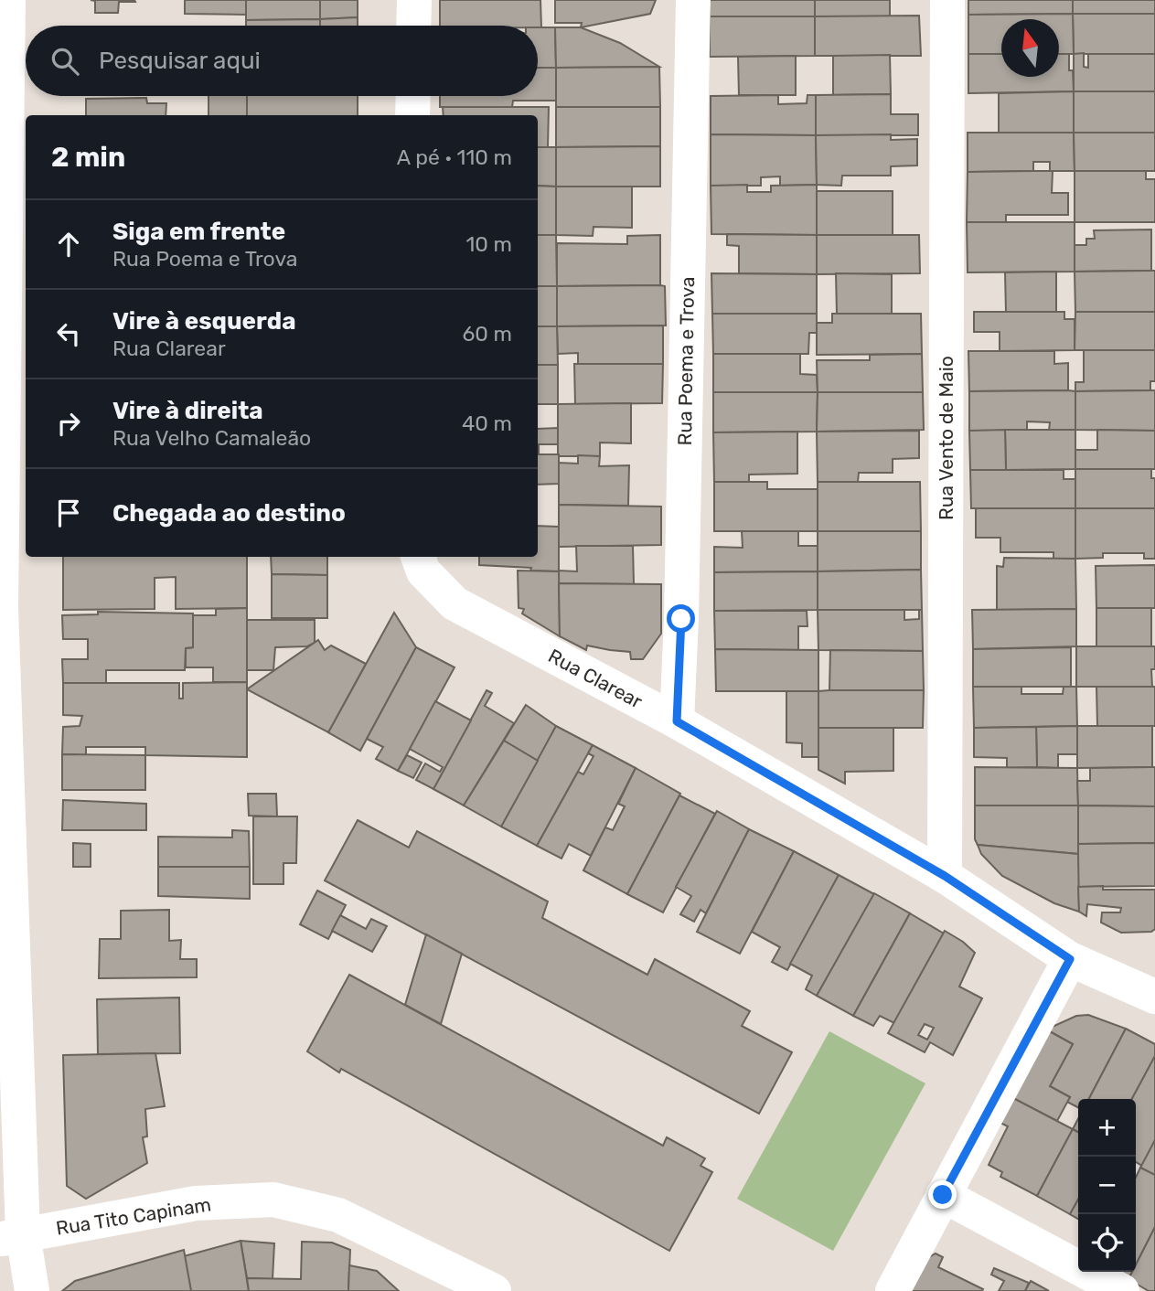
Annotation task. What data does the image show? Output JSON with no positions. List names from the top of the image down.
{
  "streets": {
    "street": [
      "Rua Poema e Trova",
      "Rua Vento de Maio",
      "Rua Clarear",
      "Rua Tito Capinam"
    ]
  },
  "crossings": [
    ["Rua Poema e Trova", "Rua Clarear"],
    ["Rua Vento de Maio", "Rua Clarear"]
  ],
  "north": "top",
  "page": {
    "search": "Pesquisar aqui",
    "heading": ["2 min", "A pé · 110 m"],
    "list": [
      ["Siga em frente", "Rua Poema e Trova", "10 m"],
      ["Vire à esquerda", "Rua Clarear", "60 m"],
      ["Vire à direita", "Rua Velho Camaleão", "40 m"],
      "Chegada ao destino"
    ],
    "map_buttons": ["+", "−"]
  }
}
